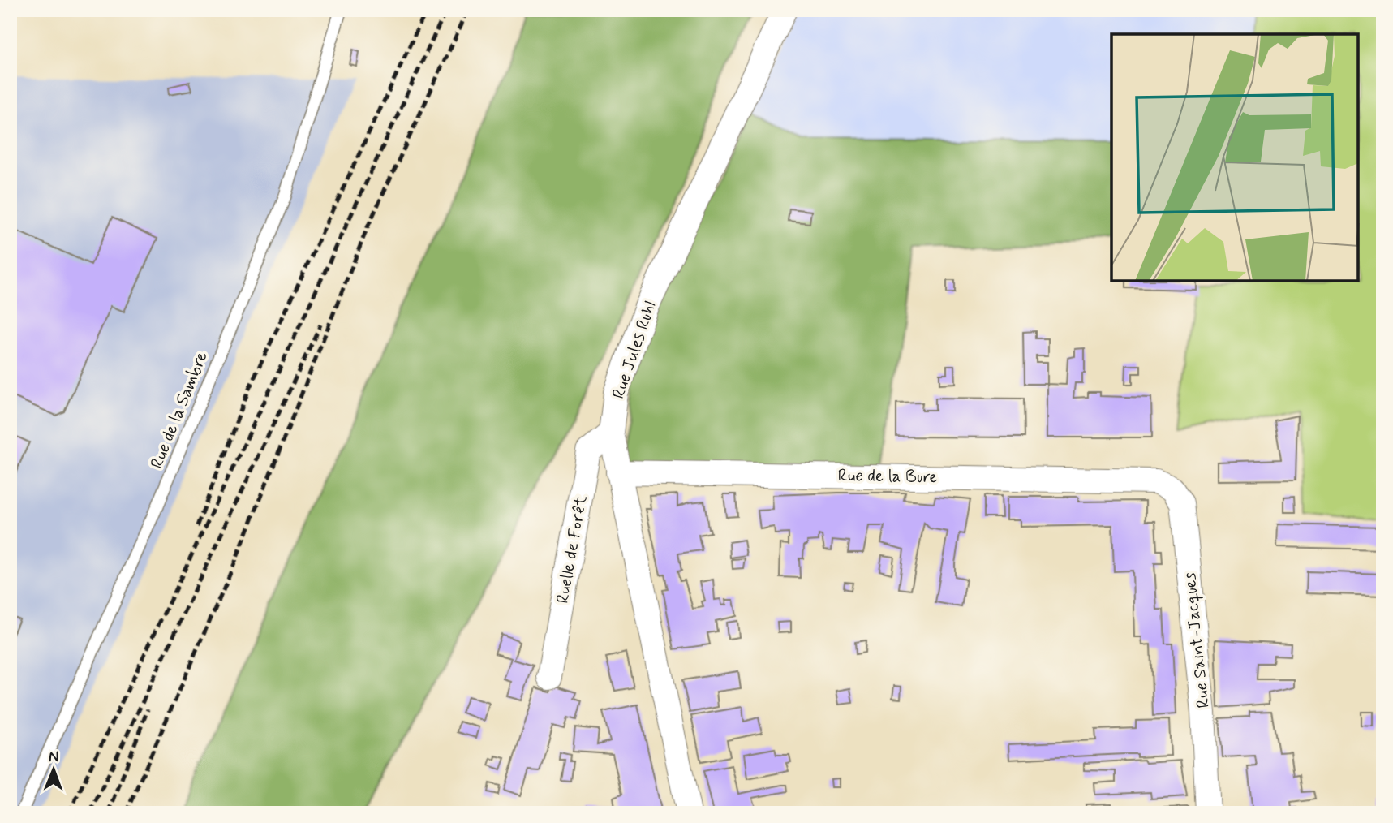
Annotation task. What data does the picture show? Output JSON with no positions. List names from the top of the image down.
{
  "streets": {
    "street": [
      "Rue Jules Ruhl",
      "Rue de la Bure",
      "Ruelle de Forêt",
      "Rue Saint-Jacques"
    ],
    "lane": ["Rue de la Sambre"]
  },
  "crossings": [
    ["Rue Jules Ruhl", "Rue de la Bure"],
    ["Rue Jules Ruhl", "Ruelle de Forêt"],
    ["Rue de la Bure", "Rue Saint-Jacques"]
  ],
  "north": "top"
}
